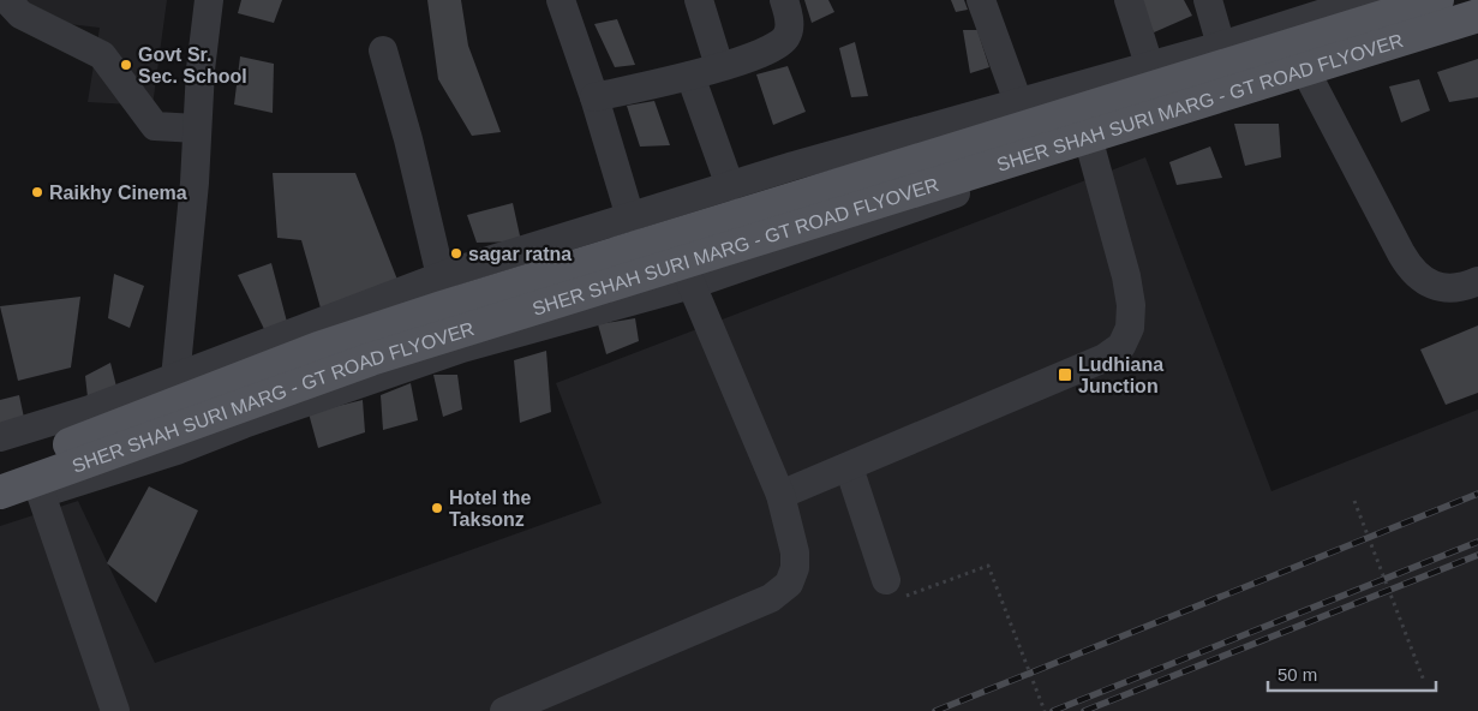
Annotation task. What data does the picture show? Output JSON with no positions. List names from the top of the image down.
{
  "streets": {
    "main road": ["SHER SHAH SURI MARG - GT ROAD FLYOVER"]
  },
  "places": {
    "other": [
      "Govt Sr. Sec. School",
      "Raikhy Cinema",
      "sagar ratna",
      "Hotel the Taksonz"
    ],
    "transit": ["Ludhiana Junction"]
  },
  "scale_bar": "50 m"
}
